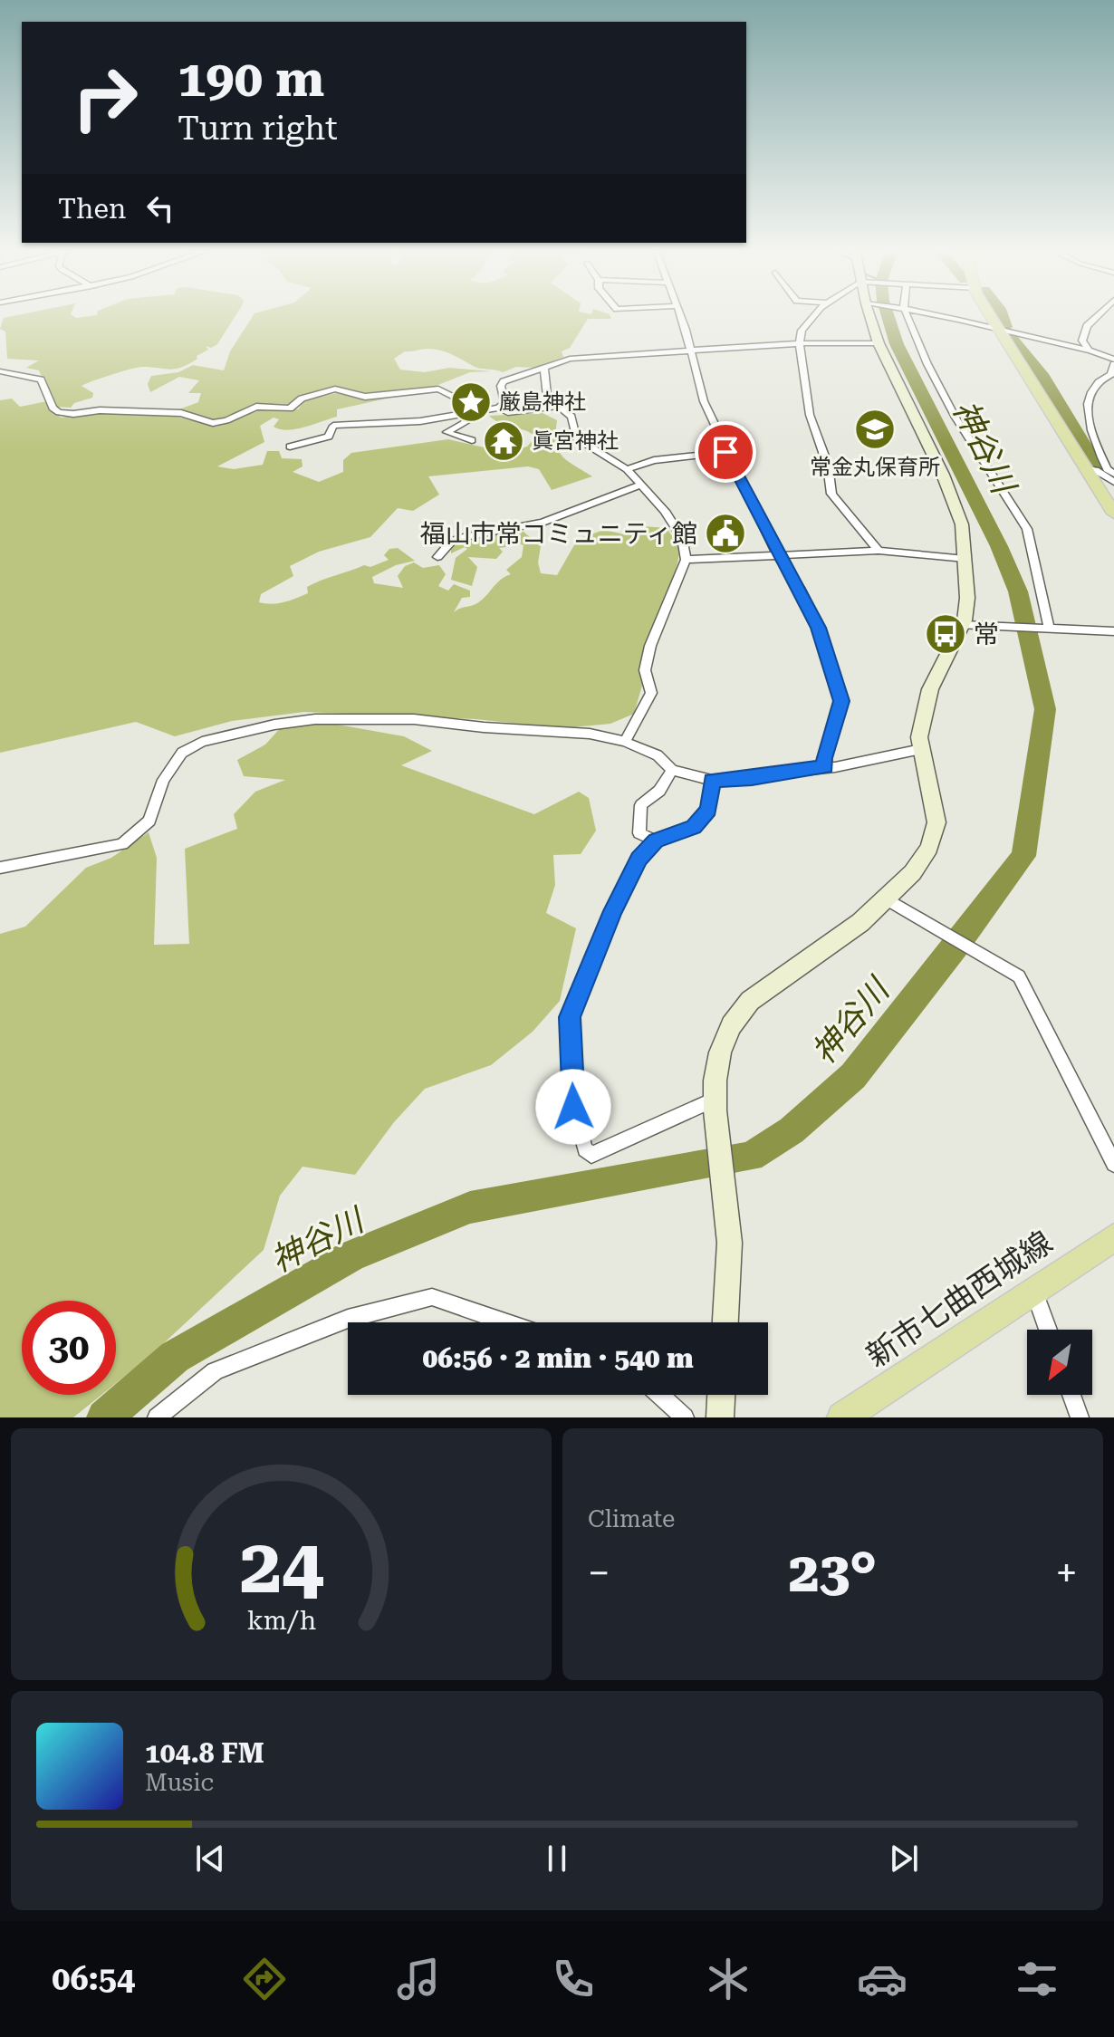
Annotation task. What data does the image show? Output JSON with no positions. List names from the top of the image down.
{
  "streets": {
    "main road": ["新市七曲西城線"]
  },
  "water": ["神谷川"],
  "places": {
    "place": ["厳島神社"],
    "school or university": ["常金丸保育所"],
    "temple": ["眞宮神社"],
    "public building": ["福山市常コミュニティ館"],
    "bus stop": ["常"]
  },
  "north": "bottom left",
  "page": {
    "turn": ["190 m", "Turn right"],
    "then": "Then",
    "limit": "30",
    "trip": "06:56 · 2 min · 540 m",
    "tile": "Climate",
    "heat": ["−", "23°", "+"],
    "song": ["104.8 FM", "Music"],
    "tabs": "06:54",
    "gauge": ["24", "km/h"]
  }
}
